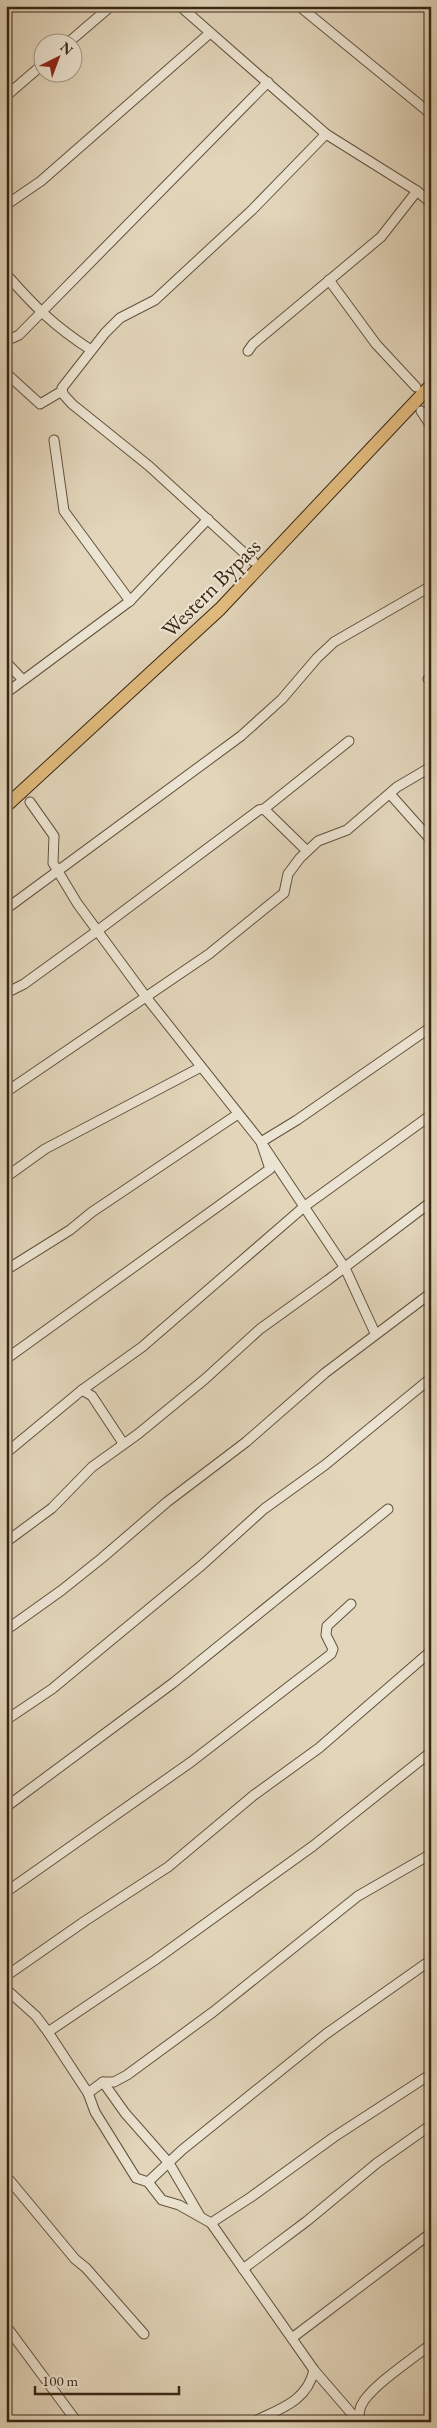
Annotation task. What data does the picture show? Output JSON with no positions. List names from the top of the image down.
{
  "streets": {
    "main road": ["Western Bypass"]
  },
  "scale_bar": "100 m",
  "north": "top right"
}
